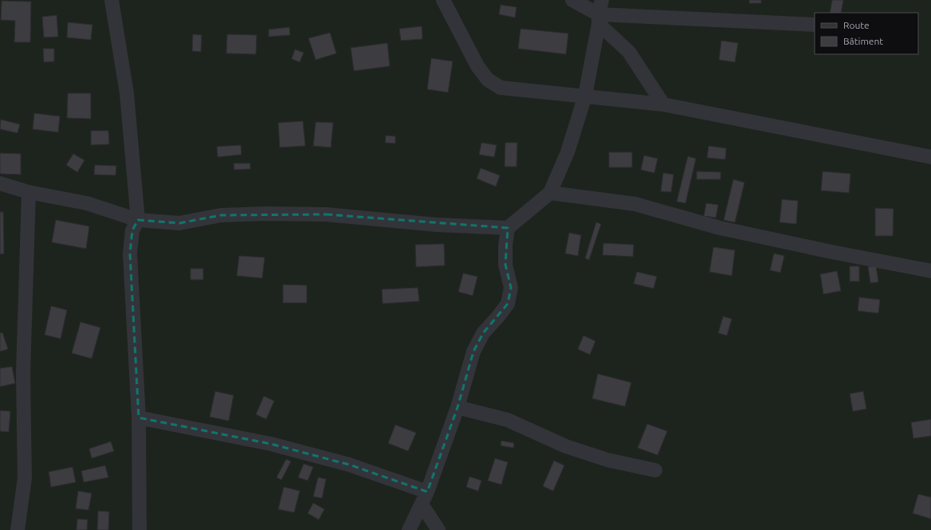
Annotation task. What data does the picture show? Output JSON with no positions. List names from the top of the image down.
{
  "legend": ["Route", "Bâtiment"]
}
